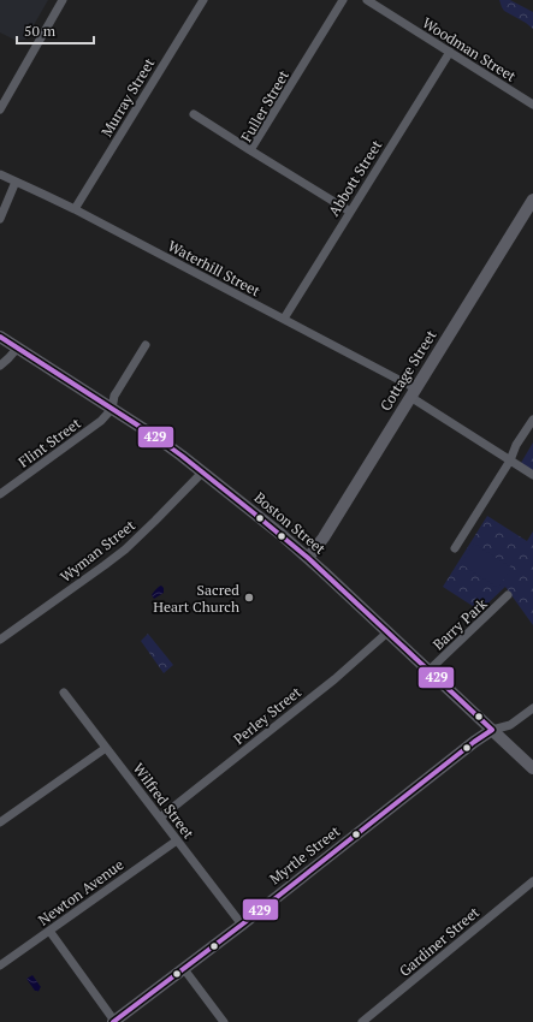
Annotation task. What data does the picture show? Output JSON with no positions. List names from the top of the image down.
{
  "streets": {
    "main road": ["Cottage Street", "Boston Street", "Myrtle Street"],
    "street": [
      "Woodman Street",
      "Murray Street",
      "Fuller Street",
      "Abbott Street",
      "Waterhill Street",
      "Flint Street",
      "Wyman Street",
      "Barry Park",
      "Perley Street",
      "Wilfred Street",
      "Newton Avenue",
      "Gardiner Street"
    ]
  },
  "crossings": [
    ["Woodman Street", "Abbott Street"],
    ["Murray Street", "Waterhill Street"],
    ["Fuller Street", "Abbott Street"],
    ["Abbott Street", "Waterhill Street"],
    ["Waterhill Street", "Cottage Street"],
    ["Cottage Street", "Boston Street"],
    ["Flint Street", "Boston Street"],
    ["Boston Street", "Wyman Street"],
    ["Boston Street", "Barry Park"],
    ["Boston Street", "Perley Street"],
    ["Boston Street", "Myrtle Street"],
    ["Perley Street", "Wilfred Street"],
    ["Wilfred Street", "Myrtle Street"],
    ["Wilfred Street", "Newton Avenue"]
  ],
  "places": ["Sacred Heart Church"],
  "lines": ["transit line 429"],
  "scale_bar": "50 m"
}
